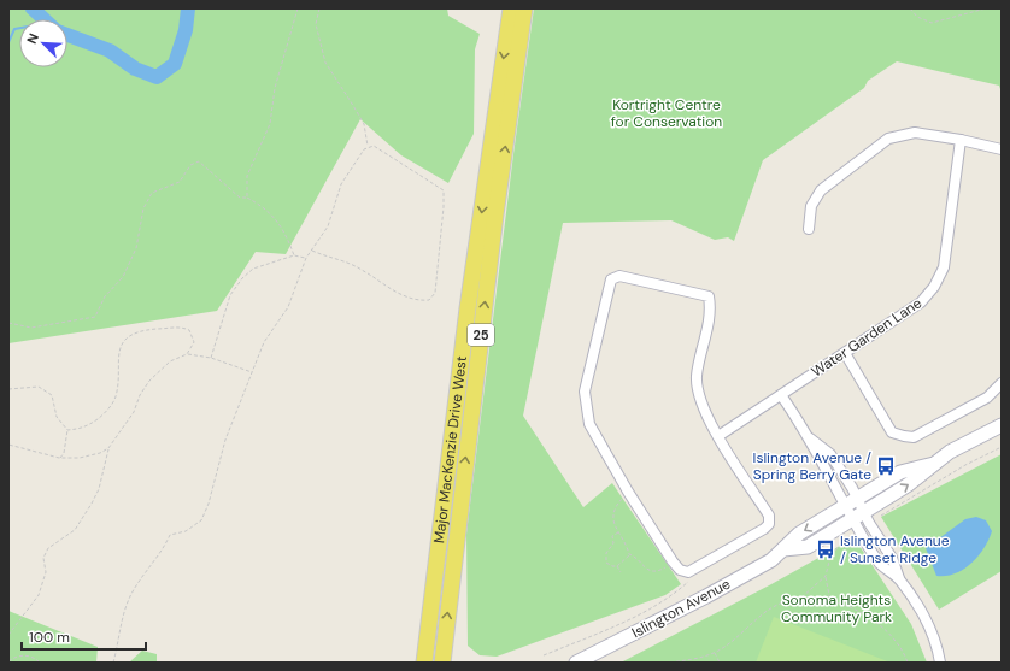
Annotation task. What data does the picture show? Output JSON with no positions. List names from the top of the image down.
{
  "streets": {
    "main road": ["25", "Major MacKenzie Drive West", "Islington Avenue"],
    "street": ["Water Garden Lane"]
  },
  "parks": ["Kortright Centre for Conservation", "Sonoma Heights Community Park"],
  "places": {
    "bus stop": ["Islington Avenue / Spring Berry Gate", "Islington Avenue / Sunset Ridge"]
  },
  "scale_bar": "100 m",
  "north": "top left"
}
